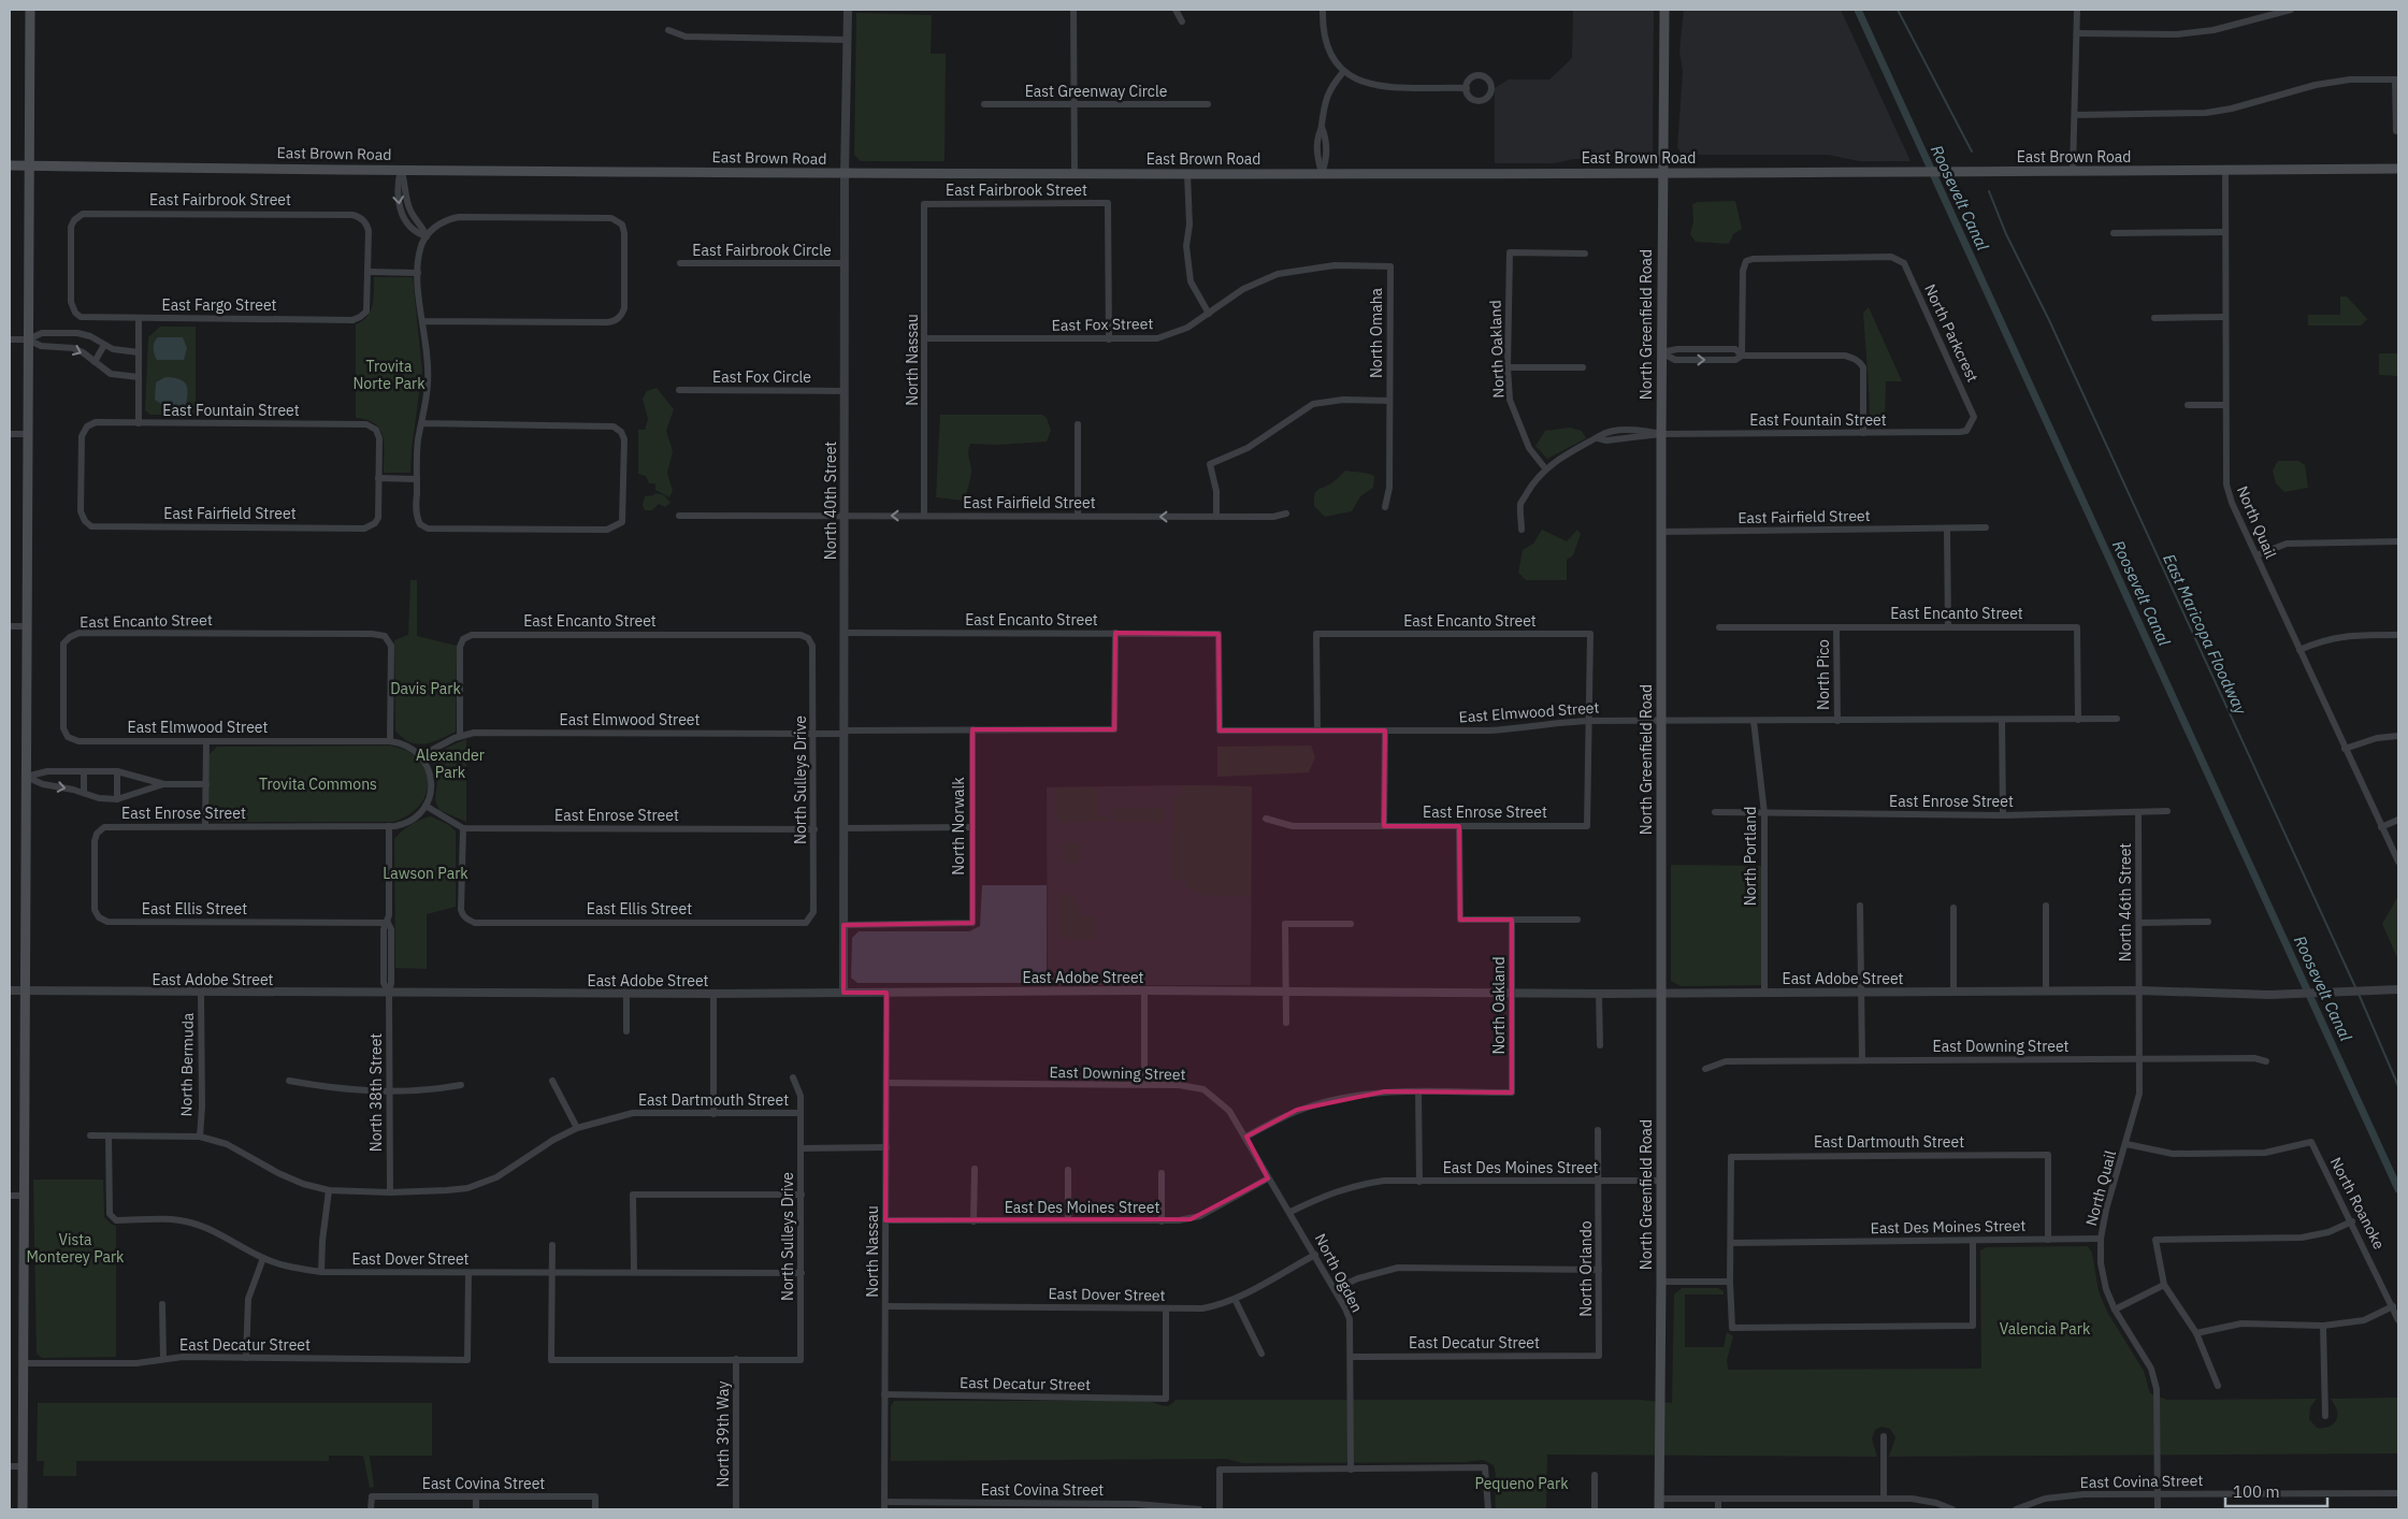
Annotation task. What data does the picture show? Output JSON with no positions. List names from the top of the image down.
{
  "streets": {
    "main road": ["East Brown Road", "North Greenfield Road"],
    "street": [
      "East Greenway Circle",
      "East Fairbrook Street",
      "East Fairbrook Circle",
      "East Fargo Street",
      "East Fox Street",
      "North Omaha",
      "North Parkcrest",
      "North Oakland",
      "North Nassau",
      "East Fox Circle",
      "East Fountain Street",
      "North 40th Street",
      "East Fairfield Street",
      "North Quail",
      "East Encanto Street",
      "North Pico",
      "East Elmwood Street",
      "North Sulleys Drive",
      "East Enrose Street",
      "North Norwalk",
      "North Portland",
      "North 46th Street",
      "East Ellis Street",
      "East Adobe Street",
      "East Downing Street",
      "North Bermuda",
      "North 38th Street",
      "East Dartmouth Street",
      "East Des Moines Street",
      "North Roanoke",
      "East Dover Street",
      "North Orlando",
      "North Ogden",
      "East Decatur Street",
      "North 39th Way",
      "East Covina Street"
    ]
  },
  "crossings": [
    ["East Brown Road", "North Greenfield Road"],
    ["East Brown Road", "North 40th Street"],
    ["East Brown Road", "North Quail"],
    ["East Fairbrook Street", "East Fargo Street"],
    ["East Fairbrook Street", "East Fox Street"],
    ["East Fairbrook Street", "North Nassau"],
    ["East Fairbrook Circle", "North 40th Street"],
    ["East Fox Street", "North Omaha"],
    ["East Fox Street", "North Nassau"],
    ["North Greenfield Road", "East Fountain Street"],
    ["North Greenfield Road", "East Fairfield Street"],
    ["North Greenfield Road", "East Elmwood Street"],
    ["North Greenfield Road", "East Adobe Street"],
    ["North Greenfield Road", "East Des Moines Street"],
    ["North Parkcrest", "East Fountain Street"],
    ["North Oakland", "East Fountain Street"],
    ["North Oakland", "East Adobe Street"],
    ["North Nassau", "East Fairfield Street"],
    ["North Nassau", "East Adobe Street"],
    ["North Nassau", "East Downing Street"],
    ["North Nassau", "East Des Moines Street"],
    ["North Nassau", "East Dover Street"],
    ["North Nassau", "East Decatur Street"],
    ["North Nassau", "East Covina Street"],
    ["East Fox Circle", "North 40th Street"],
    ["East Fountain Street", "East Fairfield Street"],
    ["North 40th Street", "East Fairfield Street"],
    ["North 40th Street", "East Encanto Street"],
    ["North 40th Street", "East Elmwood Street"],
    ["North 40th Street", "North Norwalk"],
    ["North 40th Street", "East Adobe Street"],
    ["North Quail", "North 46th Street"],
    ["North Quail", "East Adobe Street"],
    ["North Quail", "East Downing Street"],
    ["North Quail", "East Des Moines Street"],
    ["North Quail", "North Roanoke"],
    ["North Quail", "East Covina Street"],
    ["East Encanto Street", "North Pico"],
    ["East Encanto Street", "East Elmwood Street"],
    ["East Encanto Street", "North Sulleys Drive"],
    ["East Encanto Street", "East Enrose Street"],
    ["North Pico", "East Elmwood Street"],
    ["East Elmwood Street", "North Sulleys Drive"],
    ["East Elmwood Street", "East Enrose Street"],
    ["East Elmwood Street", "North Norwalk"],
    ["East Elmwood Street", "North Portland"],
    ["North Sulleys Drive", "East Enrose Street"],
    ["North Sulleys Drive", "East Ellis Street"],
    ["North Sulleys Drive", "East Dartmouth Street"],
    ["North Sulleys Drive", "East Dover Street"],
    ["North Sulleys Drive", "North 39th Way"],
    ["East Enrose Street", "North Portland"],
    ["East Enrose Street", "North 46th Street"],
    ["East Enrose Street", "East Ellis Street"],
    ["East Enrose Street", "North 38th Street"],
    ["North Portland", "East Adobe Street"],
    ["North 46th Street", "East Adobe Street"],
    ["East Ellis Street", "North 38th Street"],
    ["East Adobe Street", "North Bermuda"],
    ["East Adobe Street", "North 38th Street"],
    ["East Downing Street", "North Ogden"],
    ["North Bermuda", "East Dartmouth Street"],
    ["North 38th Street", "East Dartmouth Street"],
    ["East Dartmouth Street", "East Des Moines Street"],
    ["East Dartmouth Street", "East Dover Street"],
    ["East Des Moines Street", "North Orlando"],
    ["East Des Moines Street", "North Ogden"],
    ["East Dover Street", "North Ogden"],
    ["East Dover Street", "East Decatur Street"],
    ["North Orlando", "East Decatur Street"],
    ["North Ogden", "East Decatur Street"]
  ],
  "water": ["Roosevelt Canal", "East Maricopa Floodway"],
  "parks": [
    "Trovita Norte Park",
    "Davis Park",
    "Alexander Park",
    "Trovita Commons",
    "Lawson Park",
    "Vista Monterey Park",
    "Valencia Park",
    "Pequeno Park"
  ],
  "scale_bar": "100 m"
}
